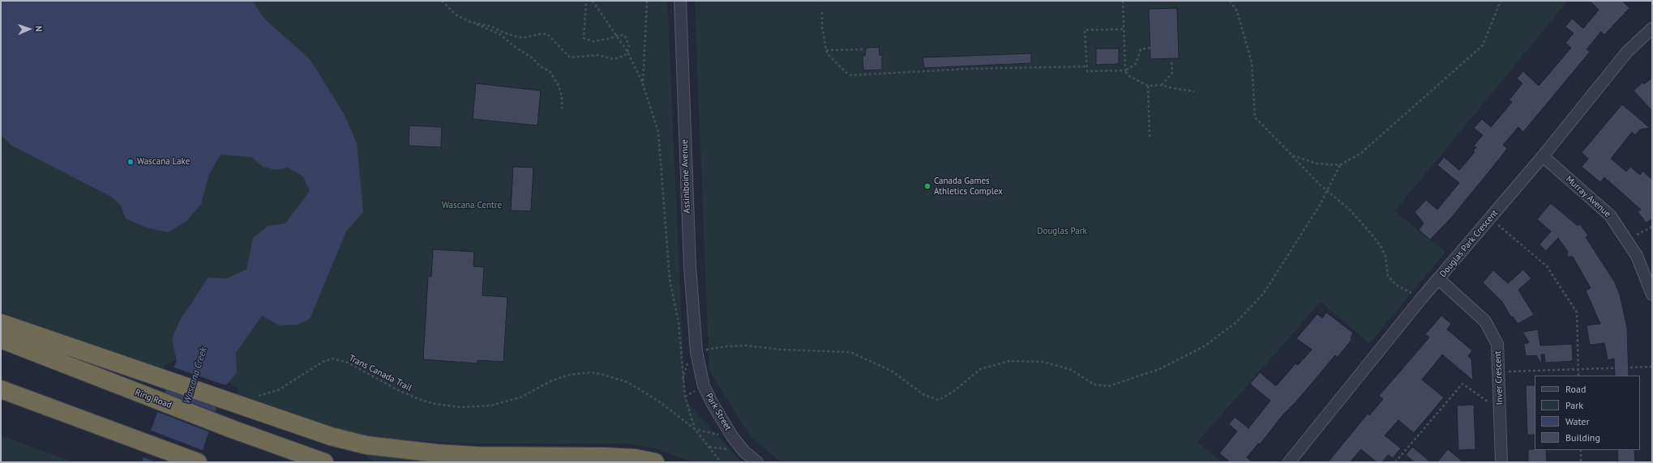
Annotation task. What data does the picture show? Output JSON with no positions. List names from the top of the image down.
{
  "streets": {
    "highway": ["Ring Road"],
    "street": [
      "Assiniboine Avenue",
      "Murray Avenue",
      "Douglas Park Crescent",
      "Inver Crescent",
      "Park Street"
    ],
    "path": ["Trans Canada Trail"]
  },
  "crossings": [
    ["Assiniboine Avenue", "Park Street"],
    ["Murray Avenue", "Douglas Park Crescent"],
    ["Douglas Park Crescent", "Inver Crescent"]
  ],
  "water": ["Wascana Creek"],
  "parks": ["Wascana Centre", "Douglas Park"],
  "places": ["Wascana Lake", "Canada Games Athletics Complex"],
  "legend": [
    "Road",
    "Park",
    "Water",
    "Building"
  ],
  "north": "right"
}
